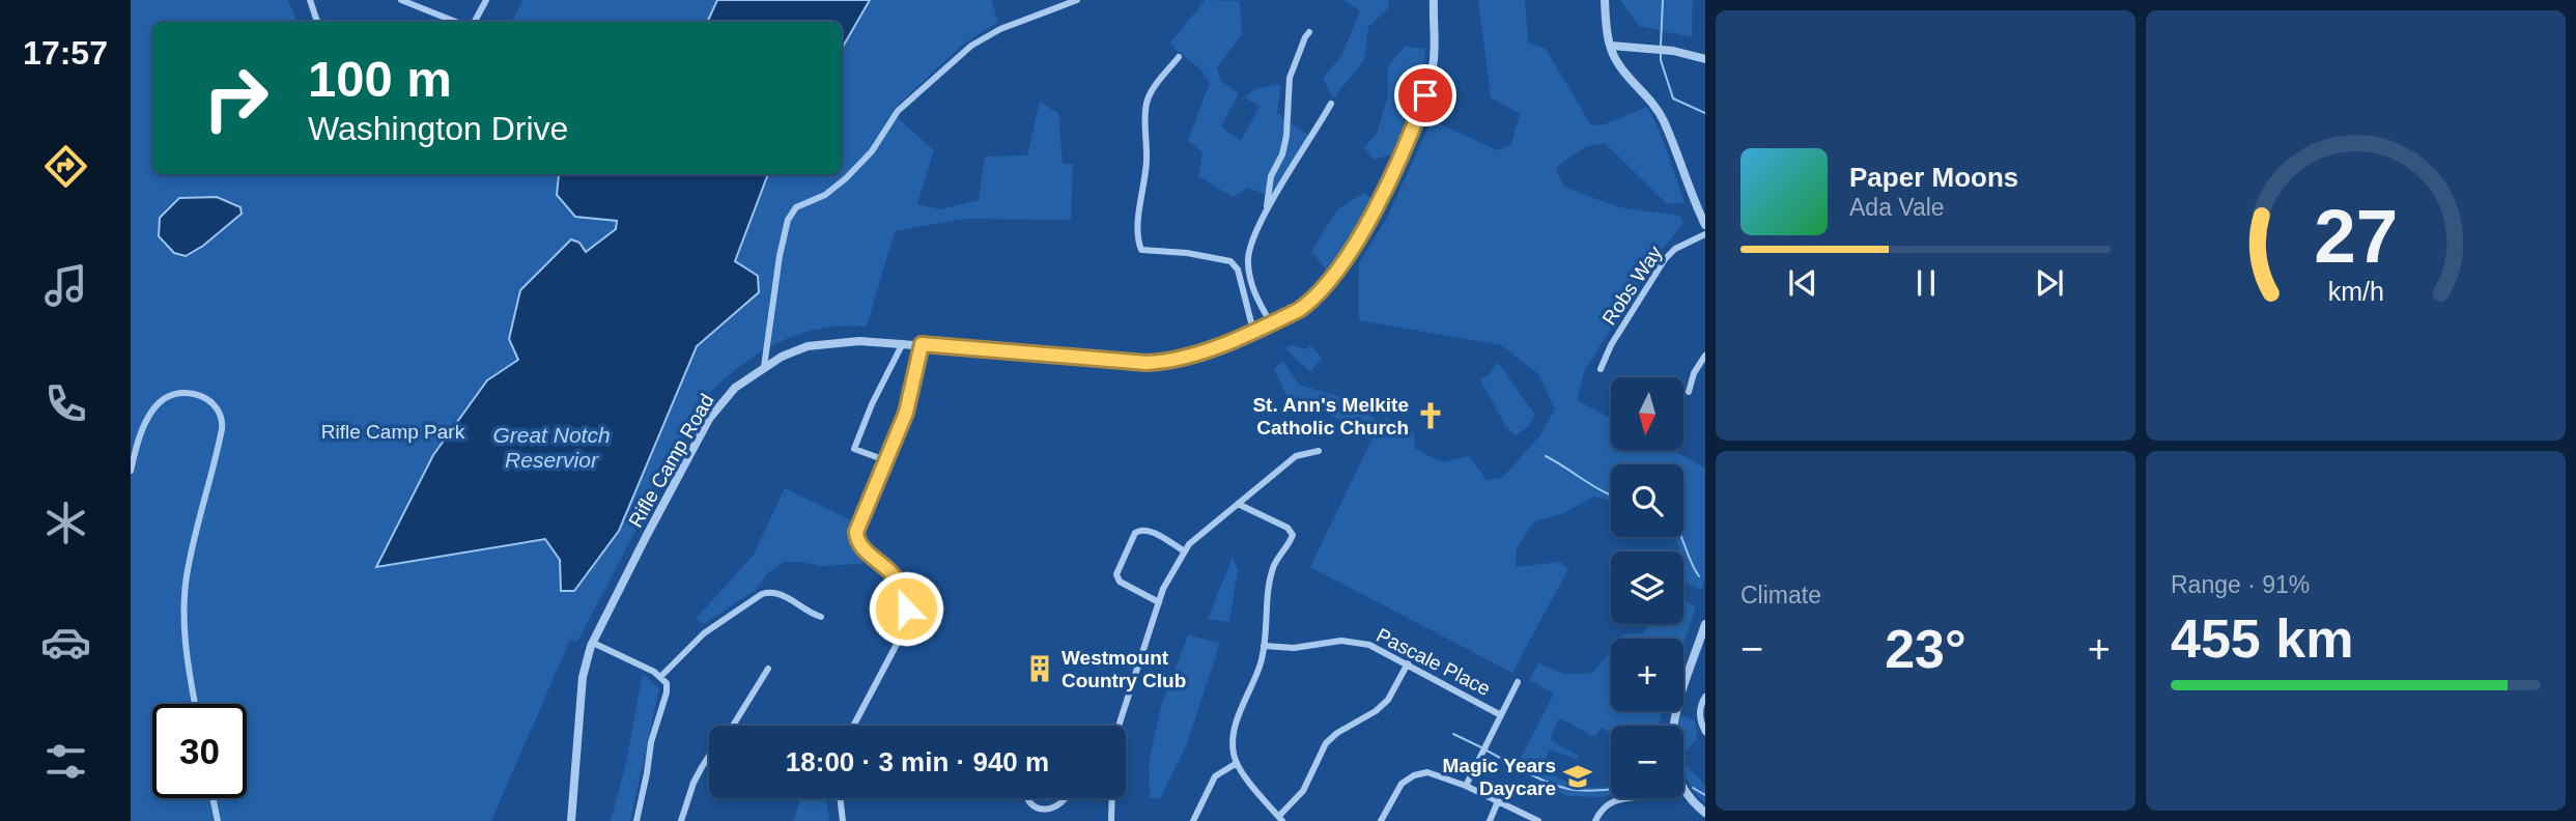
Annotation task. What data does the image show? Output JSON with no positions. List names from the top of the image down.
{
  "streets": {
    "street": ["Robs Way", "Rifle Camp Road", "Pascale Place"]
  },
  "water": ["Great Notch Reservior"],
  "parks": ["Rifle Camp Park"],
  "places": {
    "church": ["St. Ann's Melkite Catholic Church"],
    "building": ["Westmount Country Club"],
    "school or university": ["Magic Years Daycare"]
  },
  "north": "bottom",
  "page": {
    "tabs": "17:57",
    "turn": ["100 m", "Washington Drive"],
    "song": ["Paper Moons", "Ada Vale"],
    "map_buttons": ["+", "−"],
    "tile": [
      "Climate",
      ["Range · 91%", "455 km"]
    ],
    "heat": ["−", "23°", "+"],
    "limit": "30",
    "trip": "18:00 · 3 min · 940 m",
    "gauge": ["27", "km/h"]
  }
}
